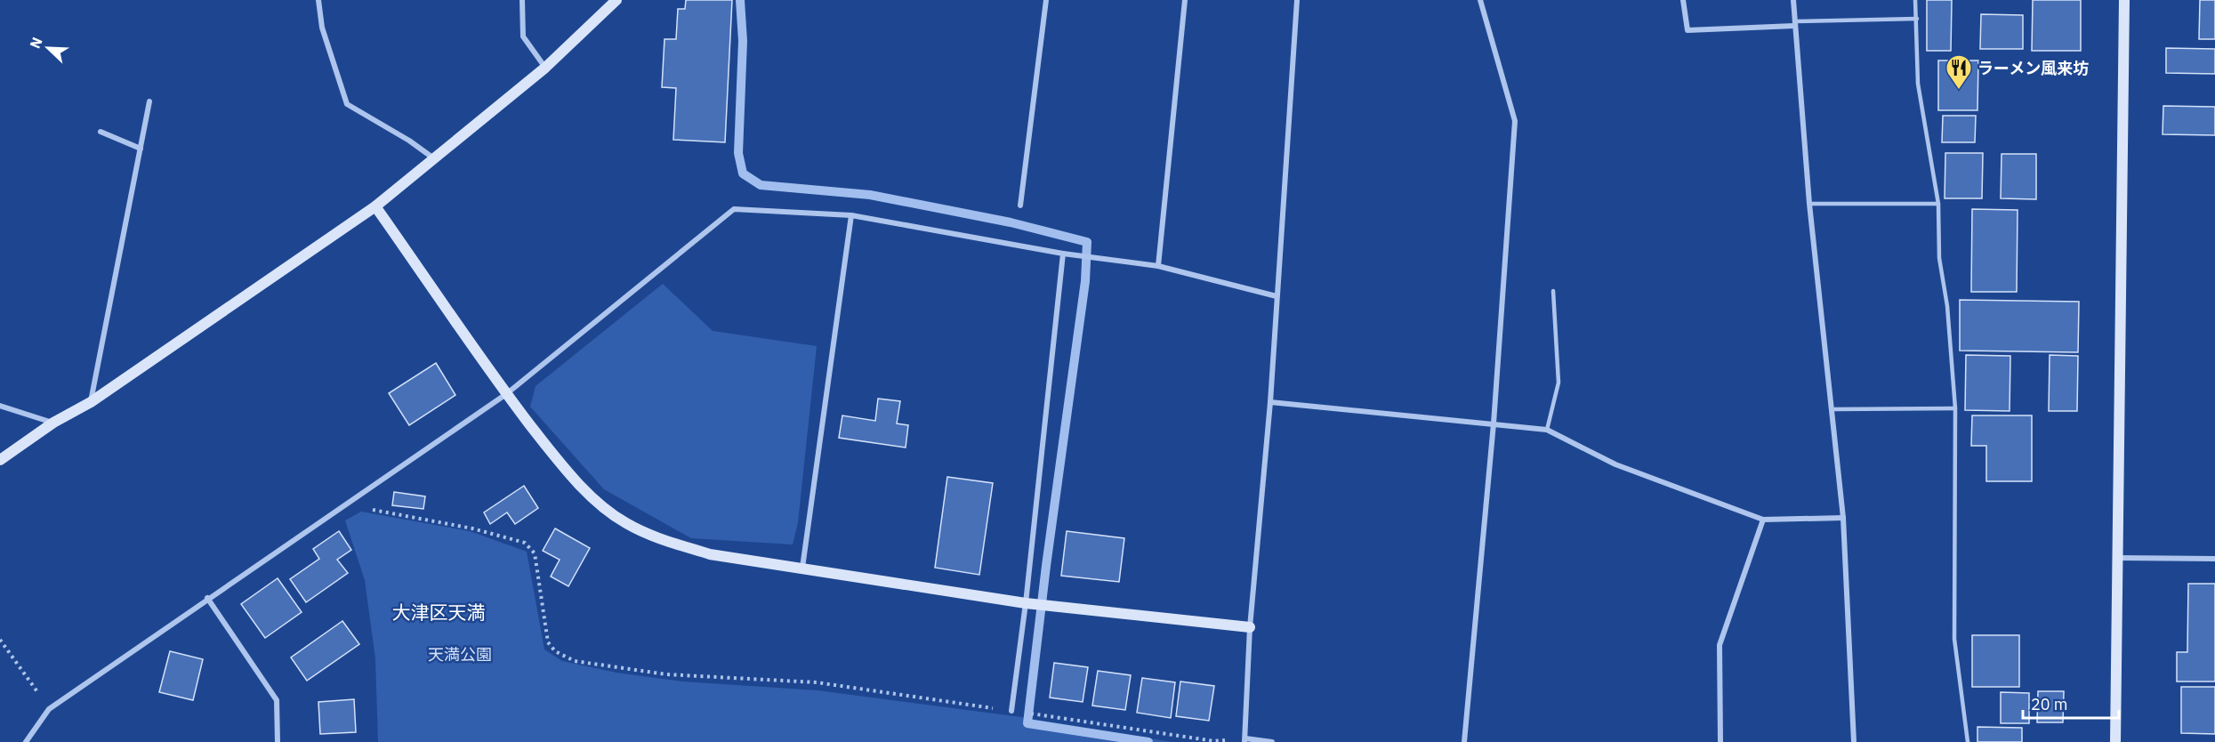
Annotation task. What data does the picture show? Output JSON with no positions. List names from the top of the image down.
{
  "districts": ["大津区天満"],
  "parks": ["天満公園"],
  "places": {
    "restaurant": ["ラーメン風来坊"]
  },
  "scale_bar": "20 m",
  "north": "top left"
}
